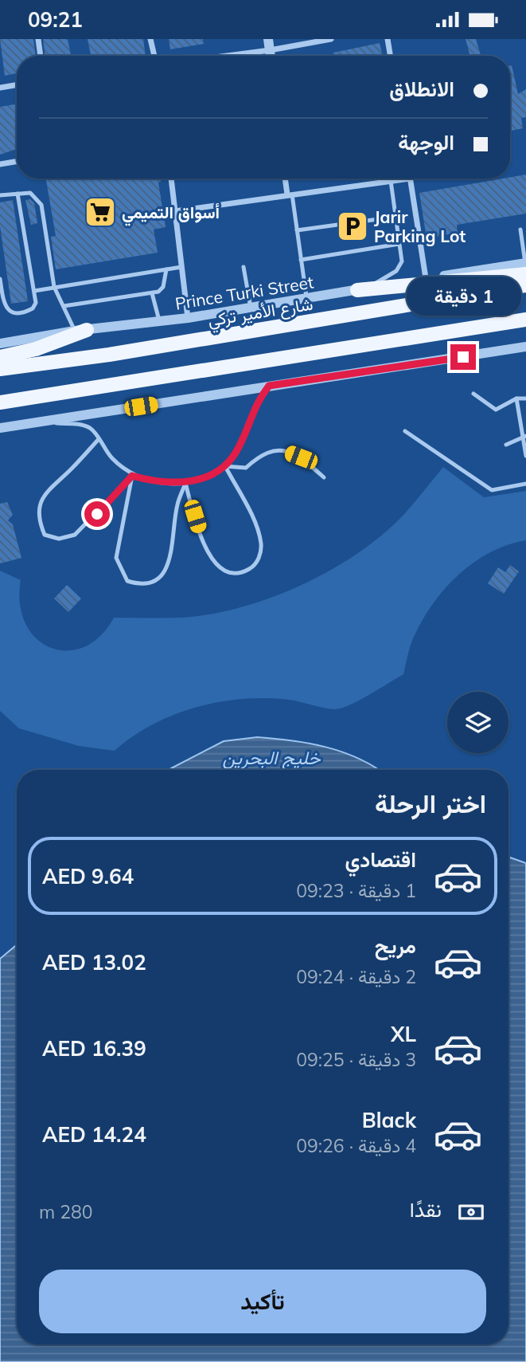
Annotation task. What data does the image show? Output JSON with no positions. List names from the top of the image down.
{
  "streets": {
    "main road": ["شارع الأمير تركي"],
    "street": ["Prince Turki Street"]
  },
  "water": ["خليج البحرين"],
  "places": {
    "supermarket": ["أسواق التميمي"],
    "parking": ["Jarir Parking Lot"]
  },
  "page": {
    "status": "09:21",
    "banner": ["الانطلاق", "الوجهة"],
    "bubble": "1 دقيقة",
    "heading": "اختر الرحلة",
    "list": [
      {
        "name": "اقتصادي",
        "note": "1 دقيقة · 09:23",
        "value": "AED 9.64"
      },
      {
        "name": "مريح",
        "note": "2 دقيقة · 09:24",
        "value": "AED 13.02"
      },
      {
        "name": "XL",
        "note": "3 دقيقة · 09:25",
        "value": "AED 16.39"
      },
      {
        "name": "Black",
        "note": "4 دقيقة · 09:26",
        "value": "AED 14.24"
      }
    ],
    "pay": ["نقدًا", "280 m"],
    "buttons": "تأكيد"
  }
}
